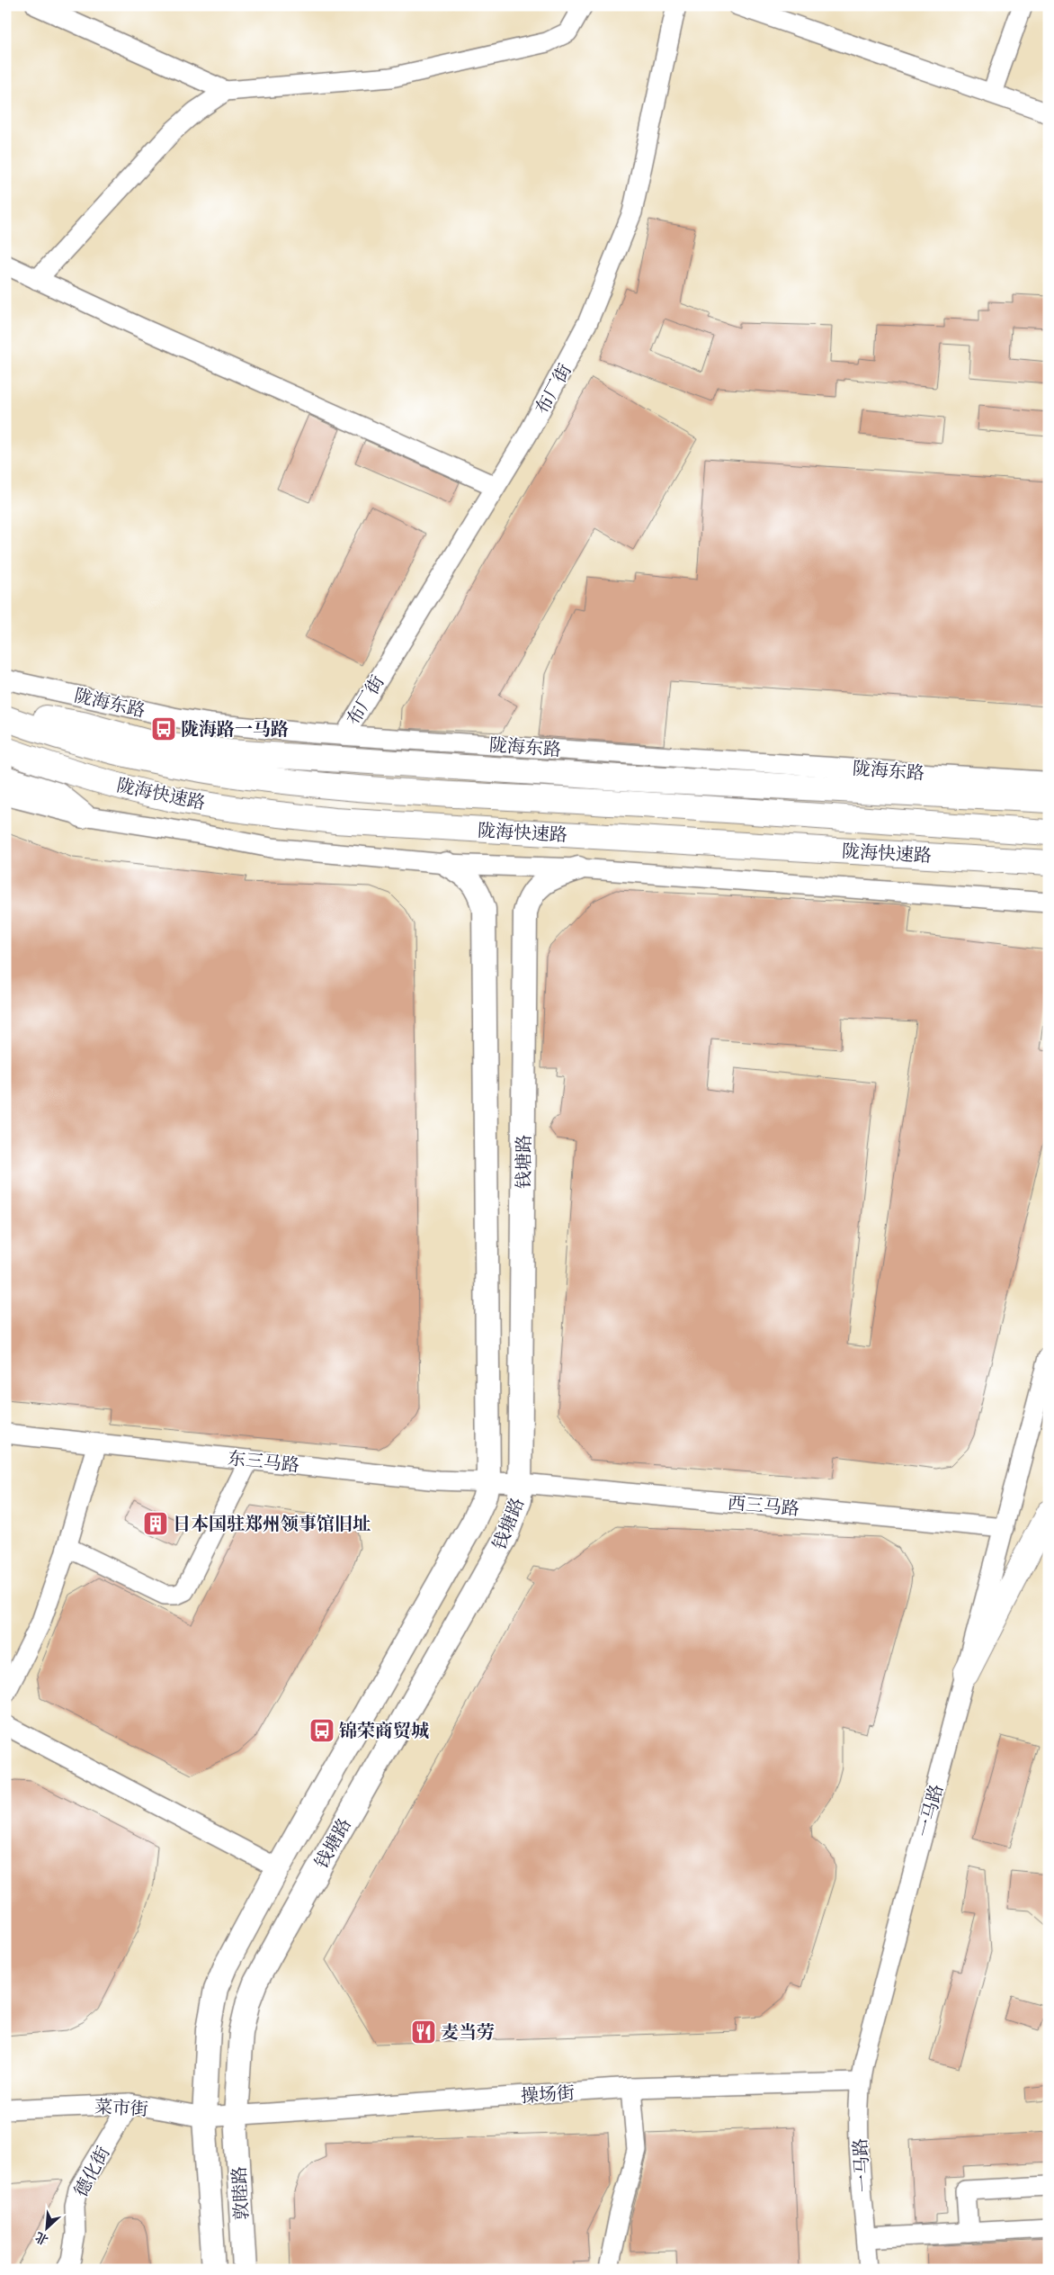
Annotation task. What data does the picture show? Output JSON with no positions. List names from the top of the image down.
{
  "streets": {
    "highway": ["陇海快速路"],
    "main road": ["钱塘路", "敦睦路"],
    "street": [
      "布厂街",
      "陇海东路",
      "东三马路",
      "西三马路",
      "一马路",
      "操场街",
      "菜市街",
      "德化街"
    ]
  },
  "crossings": [
    ["布厂街", "陇海东路"],
    ["钱塘路", "东三马路"],
    ["钱塘路", "西三马路"],
    ["钱塘路", "操场街"],
    ["钱塘路", "菜市街"],
    ["钱塘路", "敦睦路"],
    ["东三马路", "西三马路"],
    ["西三马路", "一马路"],
    ["一马路", "操场街"],
    ["操场街", "菜市街"],
    ["操场街", "敦睦路"],
    ["菜市街", "德化街"],
    ["菜市街", "敦睦路"]
  ],
  "places": {
    "bus stop": ["陇海路一马路", "锦荣商贸城"],
    "building": ["日本国驻郑州领事馆旧址"],
    "restaurant": ["麦当劳"]
  },
  "north": "bottom left"
}
